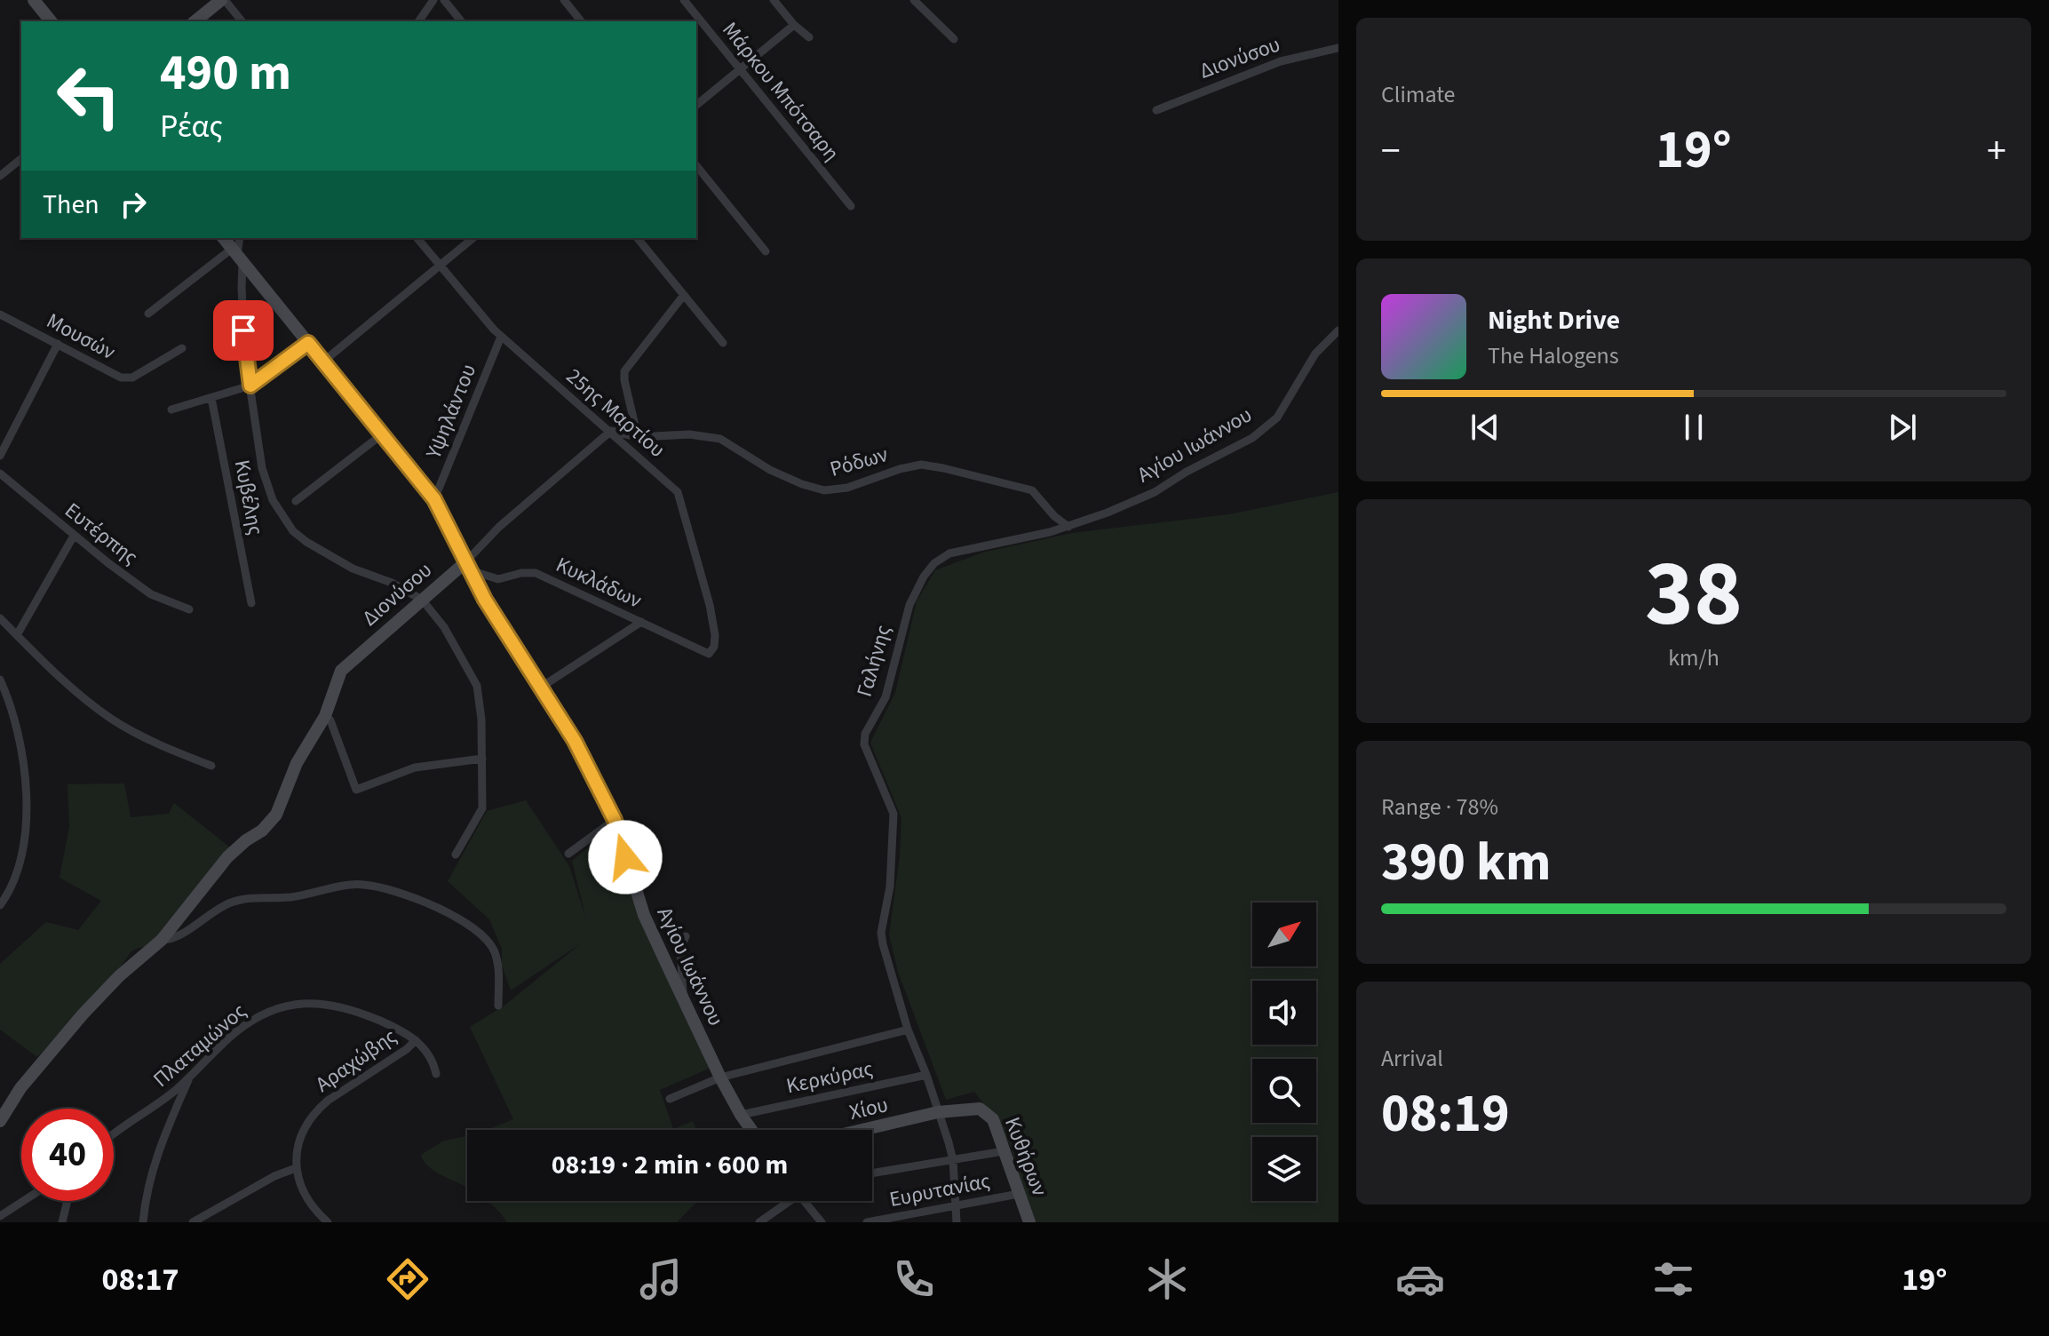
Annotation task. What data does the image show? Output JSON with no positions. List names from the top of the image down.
{
  "streets": {
    "street": [
      "Διονύσου",
      "Μάρκου Μπότσαρη",
      "Μουσών",
      "Υψηλάντου",
      "25ης Μαρτίου",
      "Αγίου Ιωάννου",
      "Ρόδων",
      "Κυβέλης",
      "Ευτέρπης",
      "Κυκλάδων",
      "Γαλήνης",
      "Πλαταμώνος",
      "Αραχώβης",
      "Κερκύρας",
      "Χίου",
      "Κυθήρων",
      "Ευρυτανίας"
    ]
  },
  "crossings": [
    ["Διονύσου", "25ης Μαρτίου"],
    ["Διονύσου", "Αγίου Ιωάννου"],
    ["Διονύσου", "Ρόδων"],
    ["Διονύσου", "Κυκλάδων"],
    ["Υψηλάντου", "25ης Μαρτίου"],
    ["Υψηλάντου", "Αγίου Ιωάννου"],
    ["25ης Μαρτίου", "Ρόδων"],
    ["25ης Μαρτίου", "Κυκλάδων"],
    ["Αγίου Ιωάννου", "Ρόδων"],
    ["Αγίου Ιωάννου", "Κυκλάδων"],
    ["Αγίου Ιωάννου", "Γαλήνης"],
    ["Αγίου Ιωάννου", "Κερκύρας"],
    ["Ρόδων", "Γαλήνης"],
    ["Γαλήνης", "Κερκύρας"],
    ["Γαλήνης", "Χίου"],
    ["Γαλήνης", "Κυθήρων"],
    ["Γαλήνης", "Ευρυτανίας"],
    ["Πλαταμώνος", "Αραχώβης"],
    ["Χίου", "Κυθήρων"],
    ["Κυθήρων", "Ευρυτανίας"]
  ],
  "north": "top right",
  "page": {
    "tile": [
      "Climate",
      ["38", "km/h"],
      ["Range · 78%", "390 km"],
      ["Arrival", "08:19"]
    ],
    "turn": ["490 m", "Ρέας"],
    "heat": ["−", "19°", "+"],
    "then": "Then",
    "song": ["Night Drive", "The Halogens"],
    "limit": "40",
    "trip": "08:19 · 2 min · 600 m",
    "tabs": ["08:17", "19°"]
  }
}
